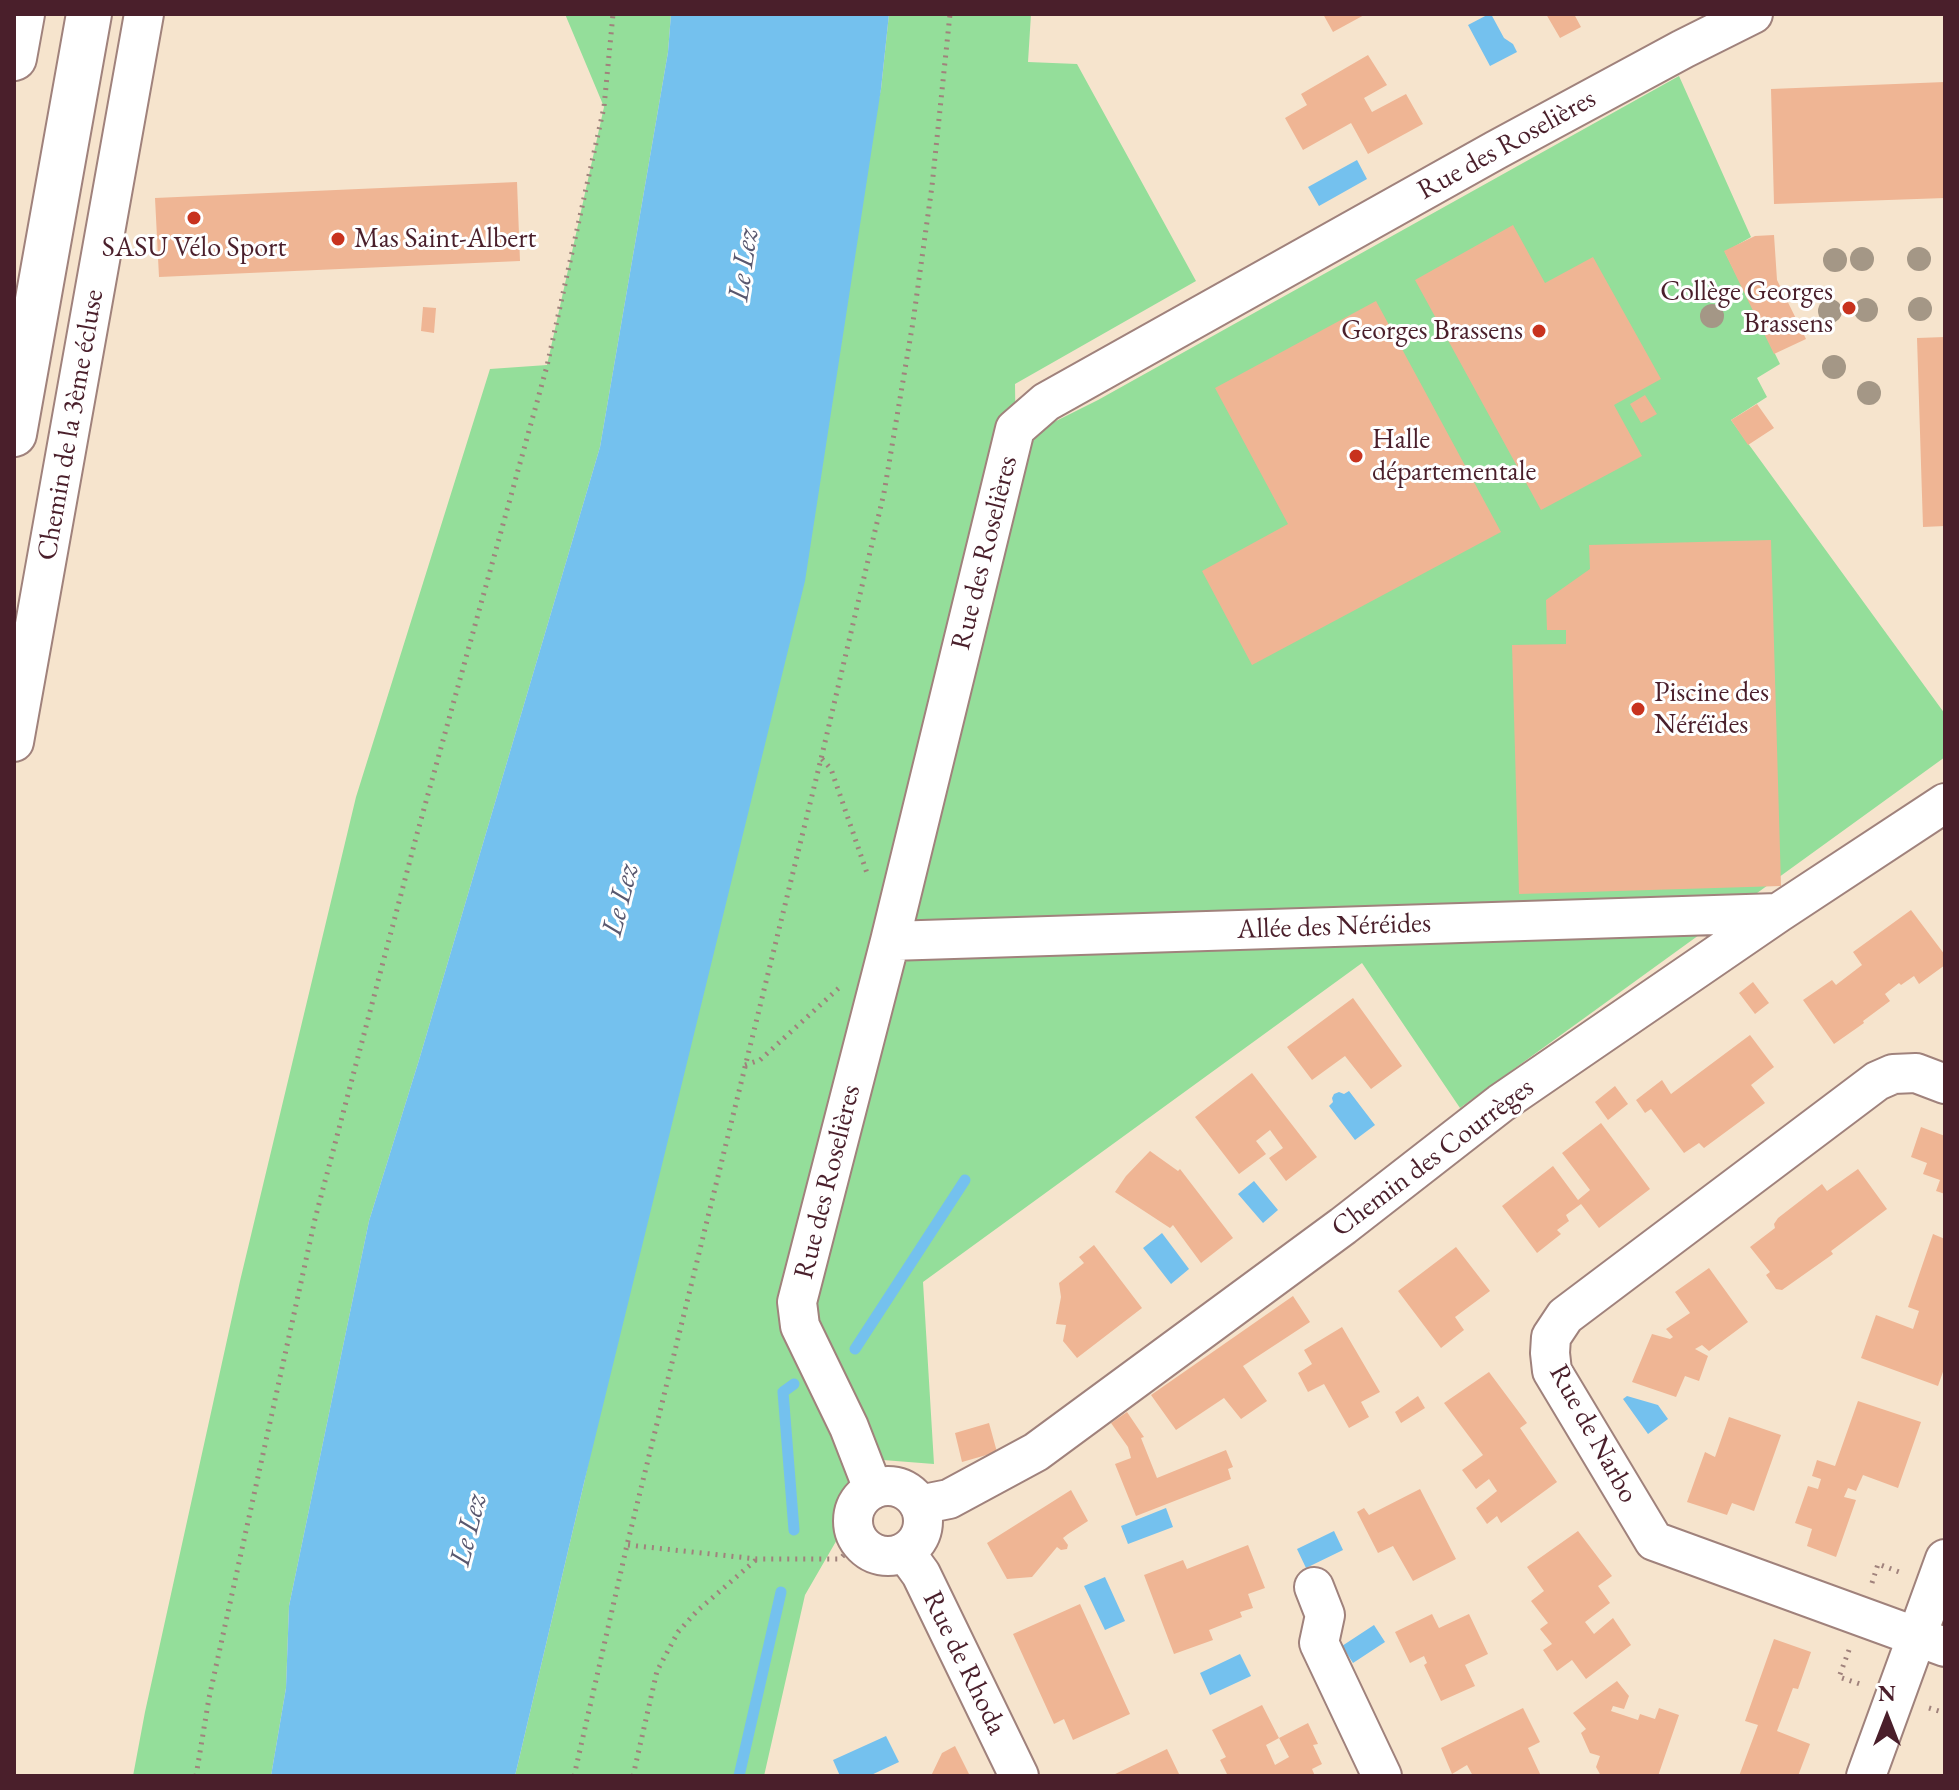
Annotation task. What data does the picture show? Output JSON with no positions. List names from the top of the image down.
{
  "streets": {
    "street": [
      "Rue des Roselières",
      "Chemin de la 3ème écluse",
      "Allée des Néréides",
      "Chemin des Courrèges",
      "Rue de Narbo",
      "Rue de Rhoda"
    ]
  },
  "crossings": [
    ["Rue des Roselières", "Allée des Néréides"],
    ["Rue des Roselières", "Chemin des Courrèges"],
    ["Rue des Roselières", "Rue de Rhoda"],
    ["Allée des Néréides", "Chemin des Courrèges"],
    ["Chemin des Courrèges", "Rue de Rhoda"]
  ],
  "water": ["Le Lez"],
  "places": [
    "SASU Vélo Sport",
    "Mas Saint-Albert",
    "Collège Georges Brassens",
    "Georges Brassens",
    "Halle départementale",
    "Piscine des Néréïdes"
  ],
  "north": "top"
}
